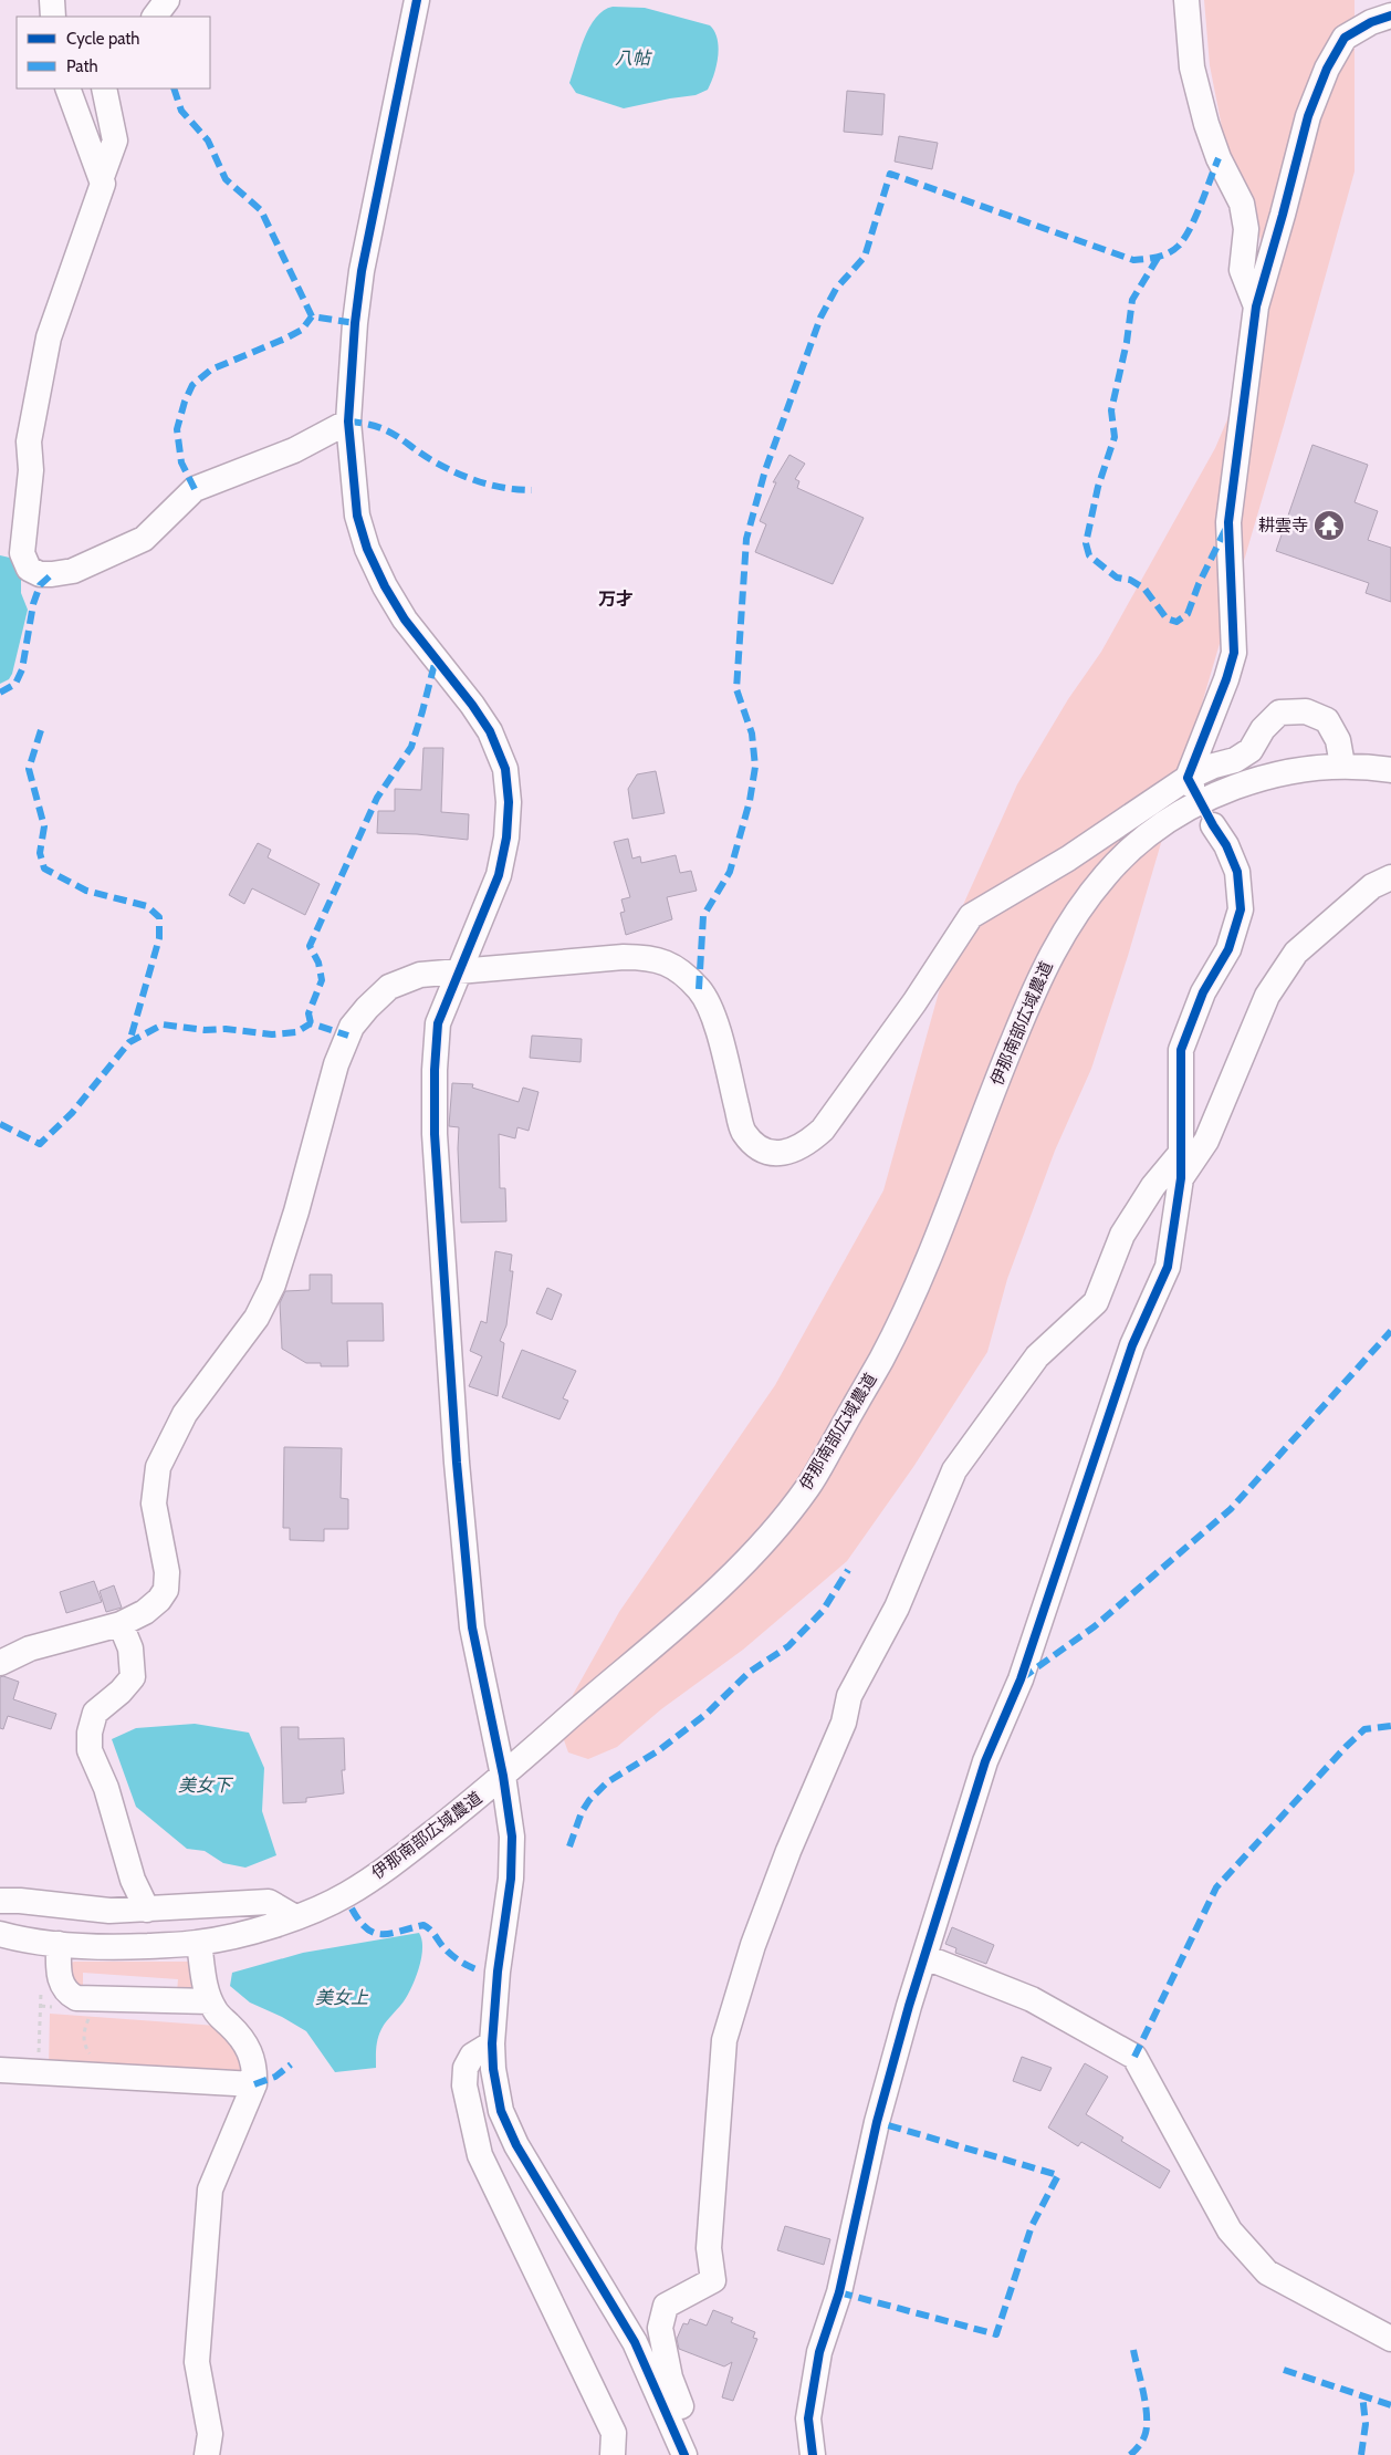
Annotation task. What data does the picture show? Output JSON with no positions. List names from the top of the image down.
{
  "streets": {
    "street": ["伊那南部広域農道"]
  },
  "districts": ["万才"],
  "water": ["八帖", "美女下", "美女上"],
  "places": {
    "temple": ["耕雲寺"]
  },
  "legend": ["Cycle path", "Path"]
}
